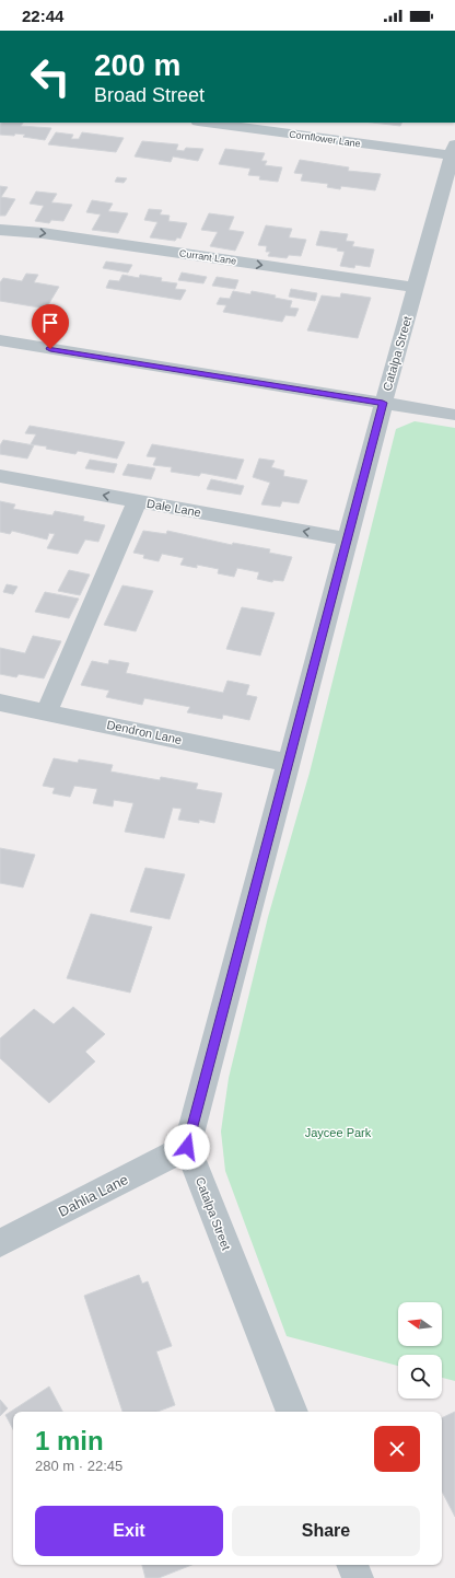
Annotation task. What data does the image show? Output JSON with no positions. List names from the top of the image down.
{
  "streets": {
    "street": [
      "Cornflower Lane",
      "Currant Lane",
      "Catalpa Street",
      "Dale Lane",
      "Dendron Lane",
      "Dahlia Lane"
    ]
  },
  "crossings": [
    ["Cornflower Lane", "Catalpa Street"],
    ["Currant Lane", "Catalpa Street"],
    ["Catalpa Street", "Dale Lane"],
    ["Catalpa Street", "Dendron Lane"],
    ["Catalpa Street", "Dahlia Lane"]
  ],
  "parks": ["Jaycee Park"],
  "north": "left",
  "page": {
    "status": "22:44",
    "turn": ["200 m", "Broad Street"],
    "heading": ["1 min", "280 m · 22:45"],
    "buttons": ["Exit", "Share"]
  }
}
